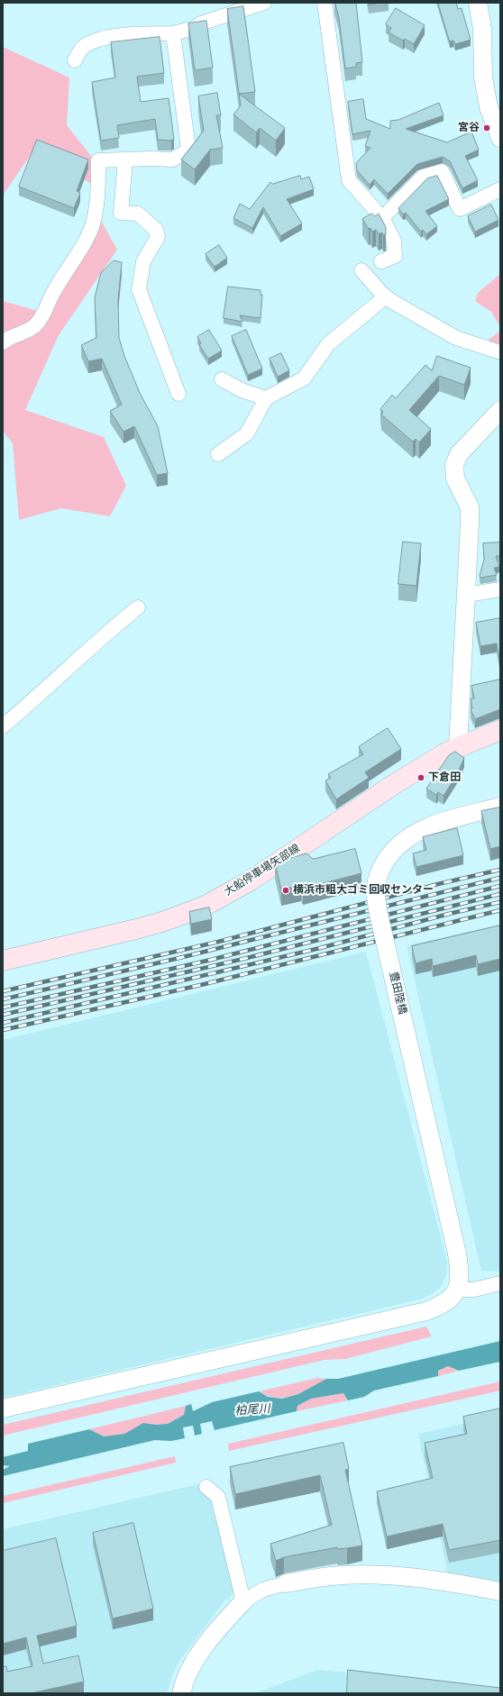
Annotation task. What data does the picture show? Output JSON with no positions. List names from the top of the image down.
{
  "streets": {
    "main road": ["大船停車場矢部線"],
    "street": ["豊田陸橋"]
  },
  "water": ["柏尾川"],
  "places": ["宮谷", "下倉田", "横浜市粗大ゴミ回収センター"]
}
